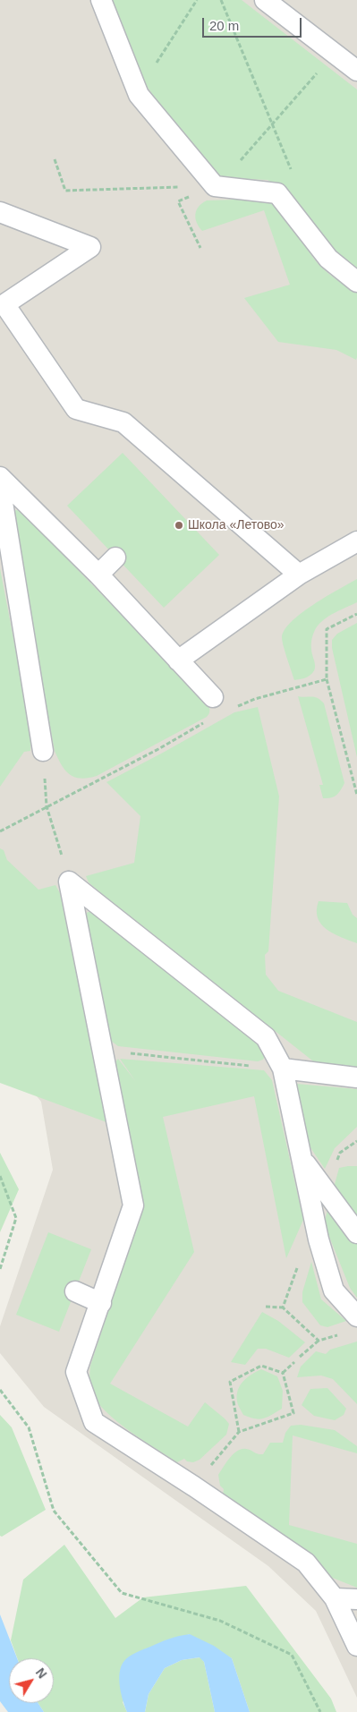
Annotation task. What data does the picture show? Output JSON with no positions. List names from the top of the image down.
{
  "places": ["Школа «Летово»"],
  "scale_bar": "20 m",
  "north": "top right"
}
